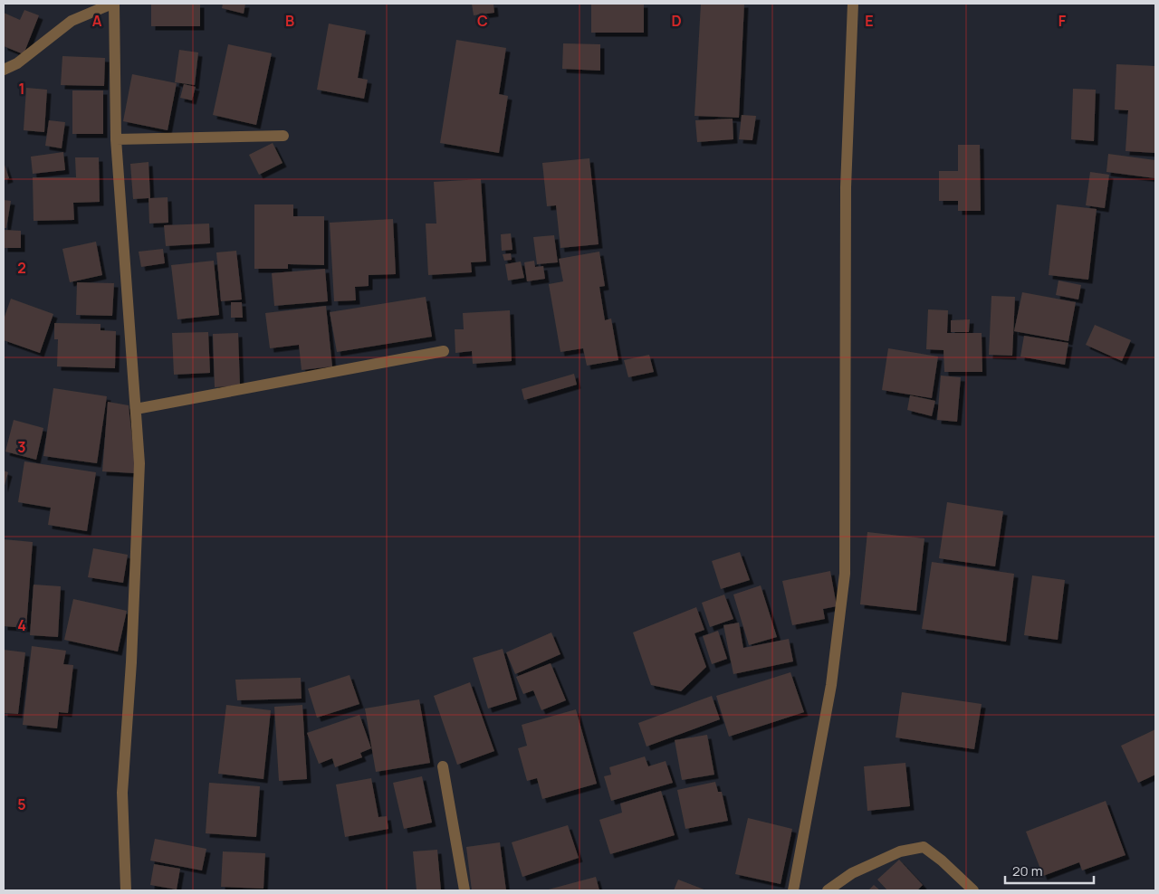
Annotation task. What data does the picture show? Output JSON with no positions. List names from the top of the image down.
{
  "scale_bar": "20 m",
  "grid": {
    "columns": [
      "A",
      "B",
      "C",
      "D",
      "E",
      "F"
    ],
    "rows": [
      "1",
      "2",
      "3",
      "4",
      "5"
    ]
  }
}
